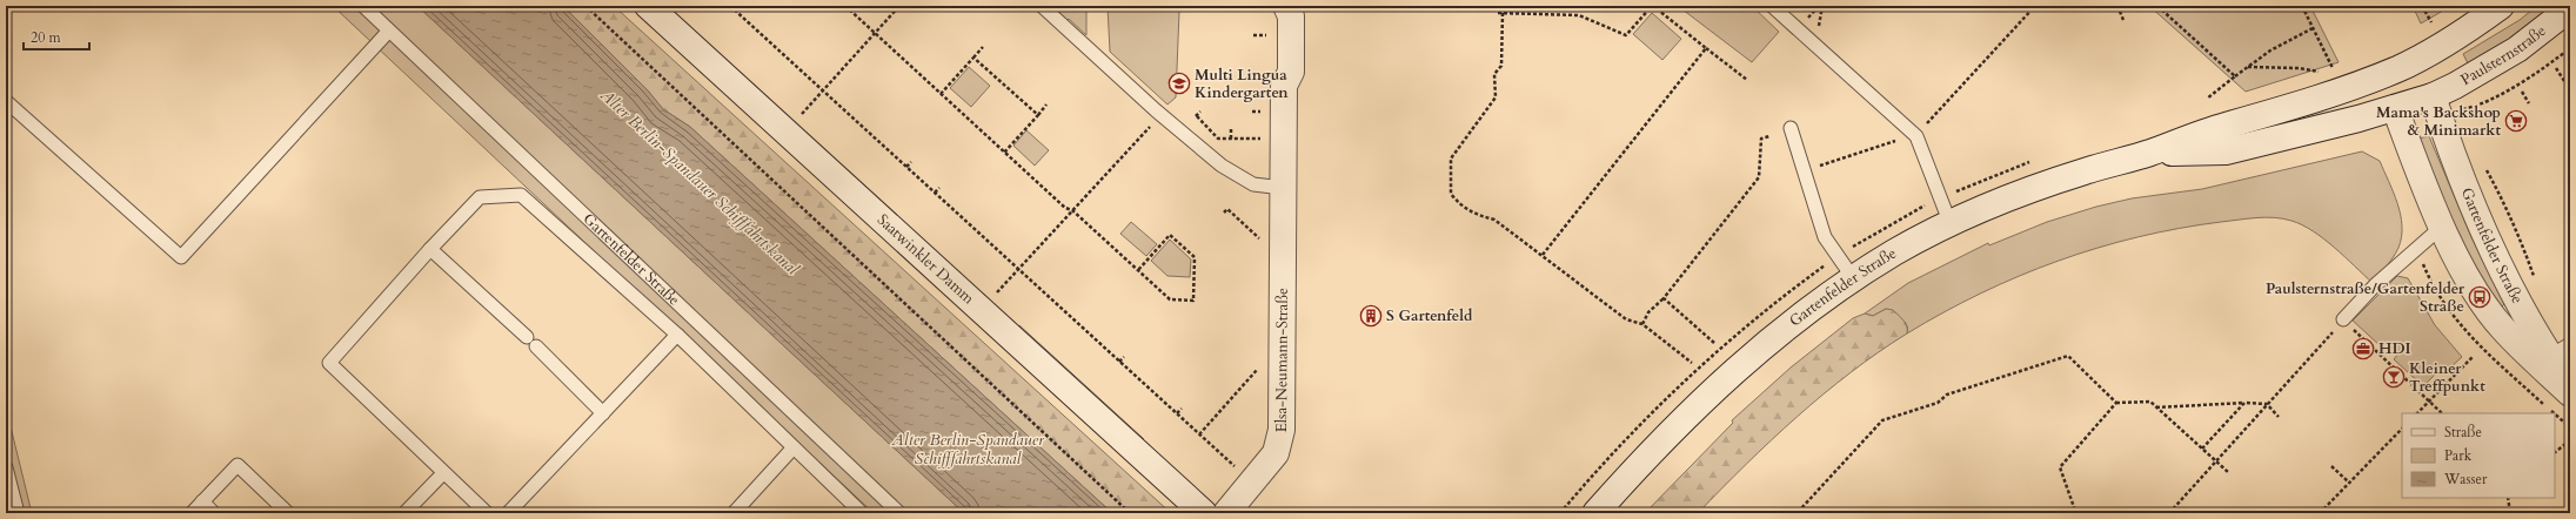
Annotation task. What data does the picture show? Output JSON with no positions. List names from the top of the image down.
{
  "streets": {
    "main road": [
      "Paulsternstraße",
      "Gartenfelder Straße",
      "Saatwinkler Damm",
      "Elsa-Neumann-Straße"
    ]
  },
  "crossings": [
    ["Paulsternstraße", "Gartenfelder Straße"]
  ],
  "water": ["Alter Berlin-Spandauer Schifffahrtskanal"],
  "places": {
    "school or university": ["Multi Lingua Kindergarten"],
    "supermarket": ["Mama's Backshop & Minimarkt"],
    "bus stop": ["Paulsternstraße/Gartenfelder Straße"],
    "building": ["S Gartenfeld"],
    "office": ["HDI"],
    "bar": ["Kleiner Treffpunkt"]
  },
  "legend": ["Straße", "Park", "Wasser"],
  "scale_bar": "20 m"
}
